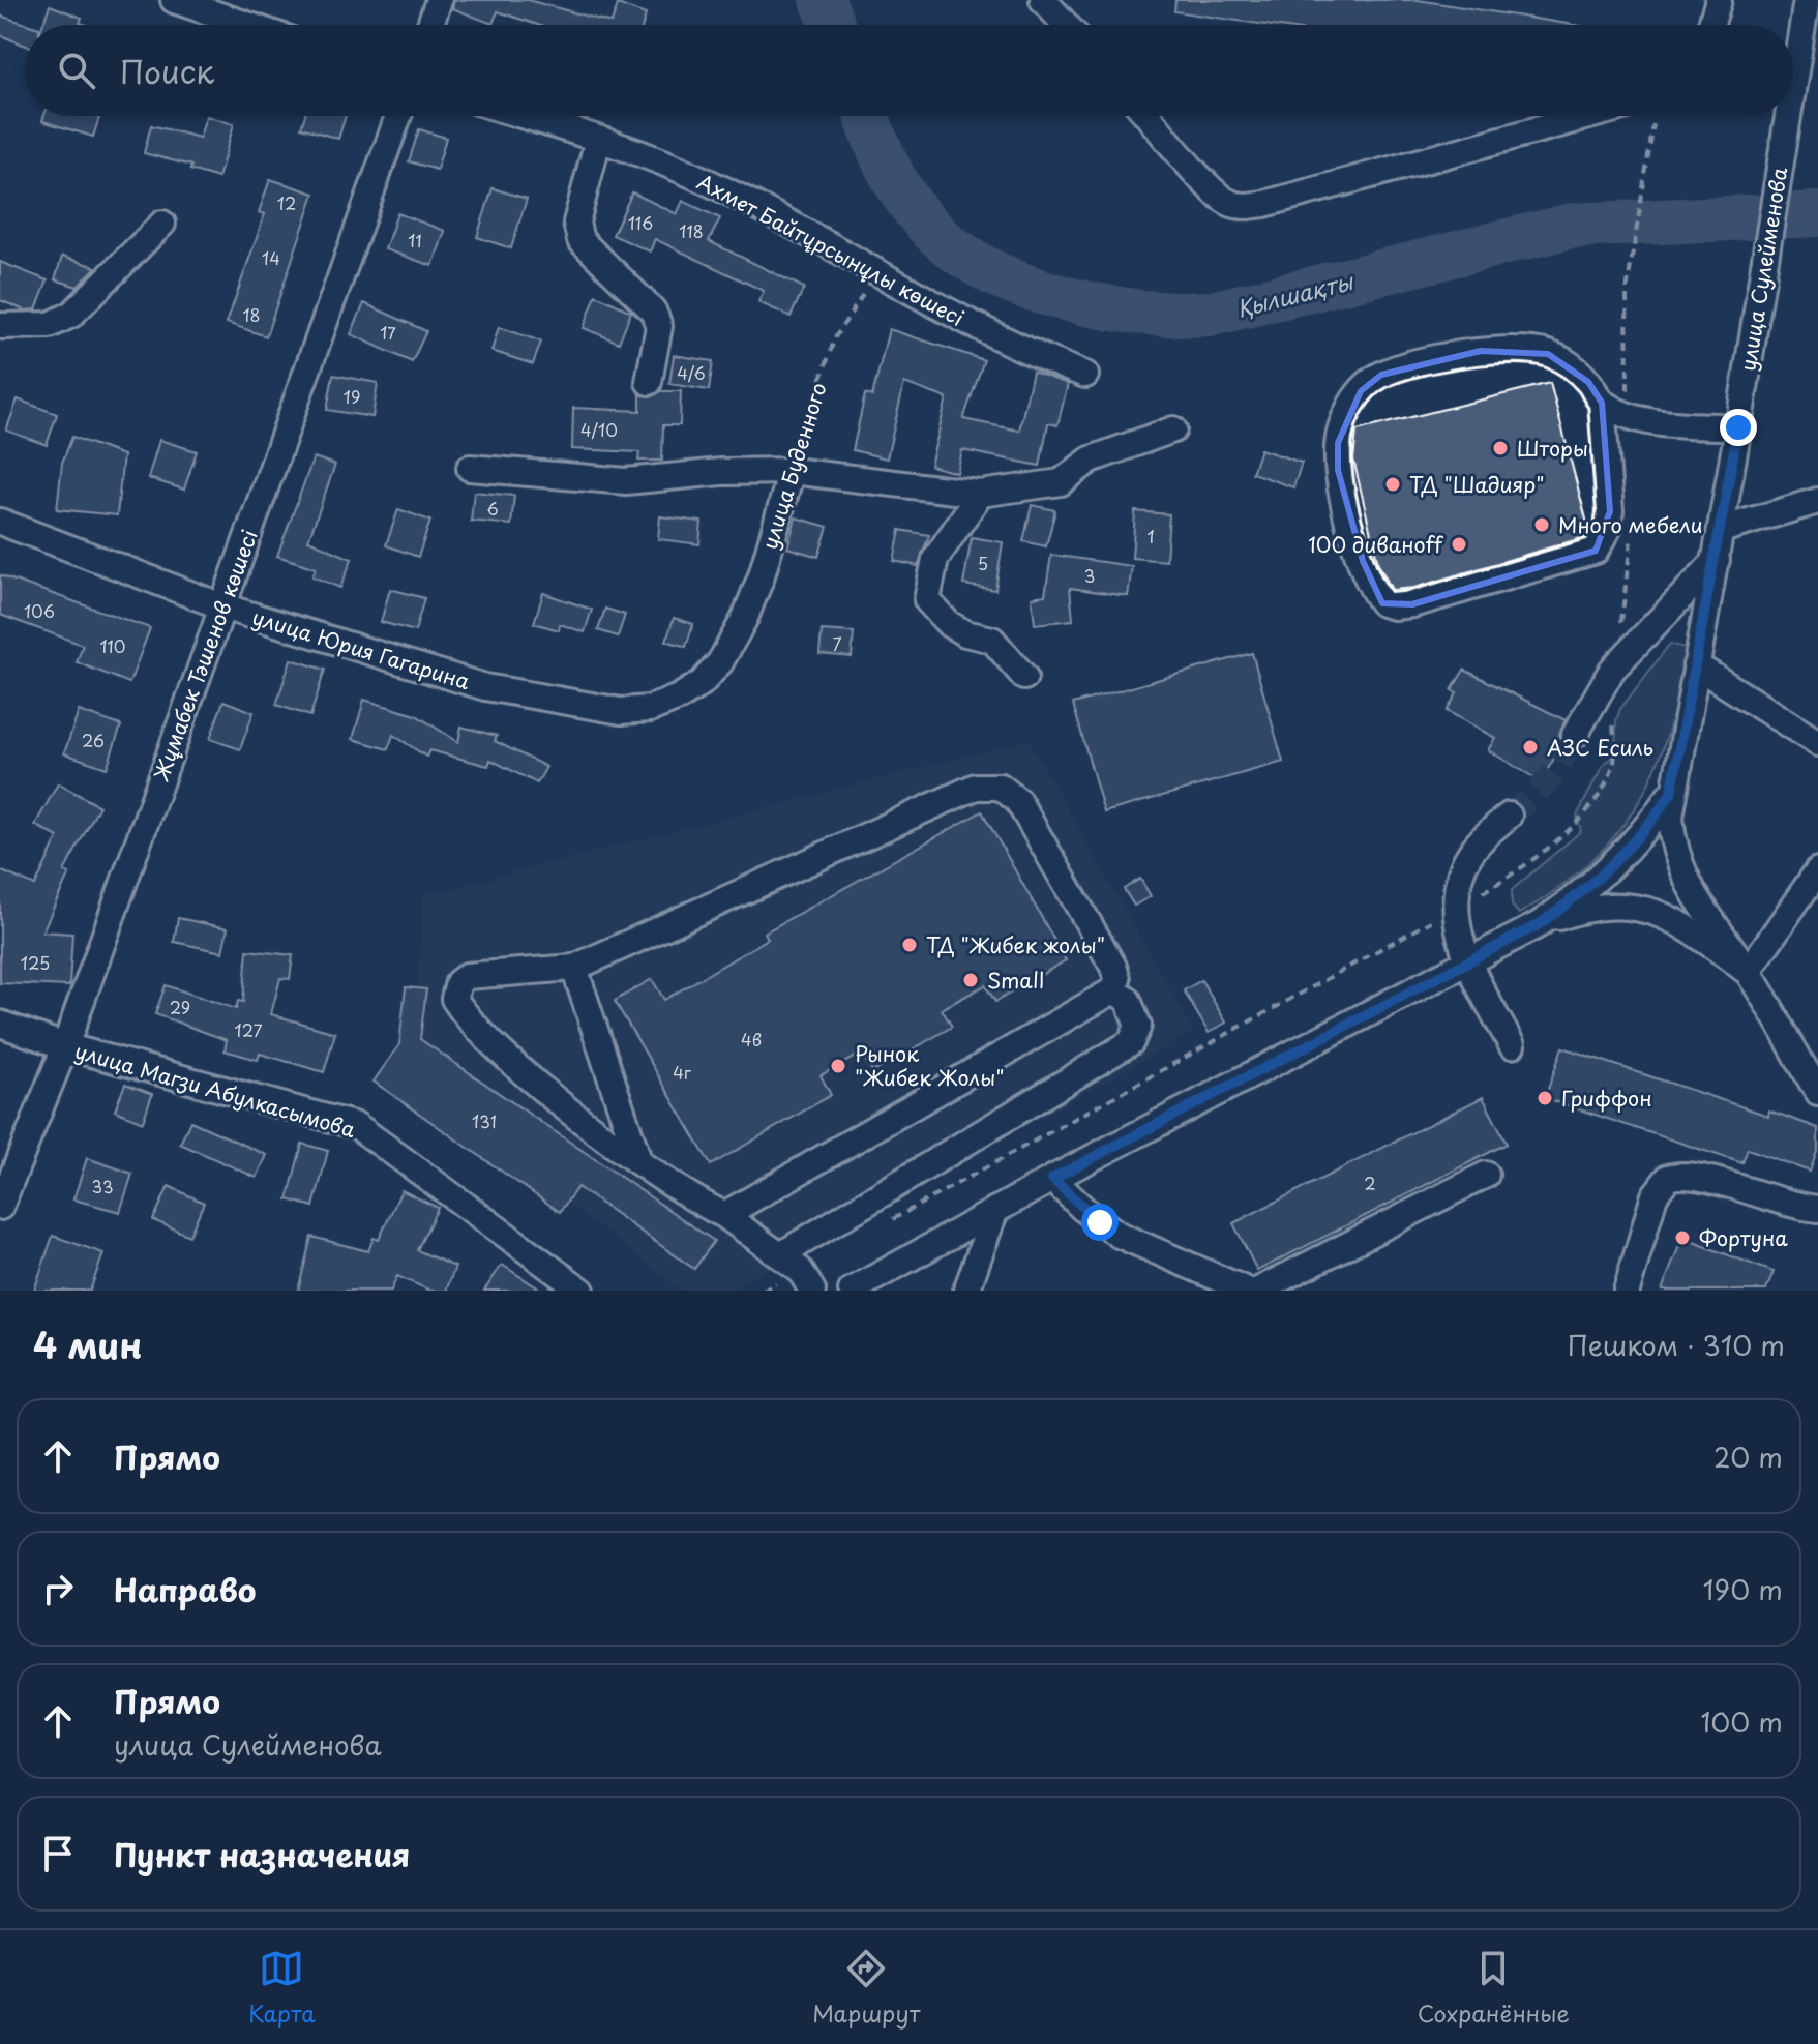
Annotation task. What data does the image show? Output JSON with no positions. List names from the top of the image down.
{
  "streets": {
    "street": [
      "Ахмет Байтұрсынұлы көшесі",
      "улица Сулейменова",
      "улица Буденного",
      "улица Юрия Гагарина",
      "Жұмабек Тәшенов көшесі",
      "улица Магзи Абулкасымова"
    ]
  },
  "crossings": [
    ["Ахмет Байтұрсынұлы көшесі", "улица Буденного"],
    ["улица Буденного", "улица Юрия Гагарина"],
    ["улица Юрия Гагарина", "Жұмабек Тәшенов көшесі"],
    ["Жұмабек Тәшенов көшесі", "улица Магзи Абулкасымова"]
  ],
  "water": ["Қылшақты"],
  "places": [
    "Шторы",
    "ТД \"Шадияр\"",
    "Много мебели",
    "100 диваноff",
    "АЗС Есиль",
    "ТД \"Жибек жолы\"",
    "Small",
    "Рынок \"Жибек Жолы\"",
    "Гриффон",
    "Фортуна"
  ],
  "house_numbers": [
    "12",
    "116",
    "118",
    "11",
    "14",
    "18",
    "17",
    "4/6",
    "19",
    "4/10",
    "6",
    "1",
    "5",
    "3",
    "106",
    "7",
    "110",
    "26",
    "125",
    "29",
    "127",
    "4в",
    "4г",
    "131",
    "2",
    "33"
  ],
  "page": {
    "search": "Поиск",
    "heading": ["4 мин", "Пешком · 310 m"],
    "list": [
      ["Прямо", "20 m"],
      ["Направо", "190 m"],
      ["Прямо", "улица Сулейменова", "100 m"],
      "Пункт назначения"
    ],
    "nav": ["Карта", "Маршрут", "Сохранённые"]
  }
}
